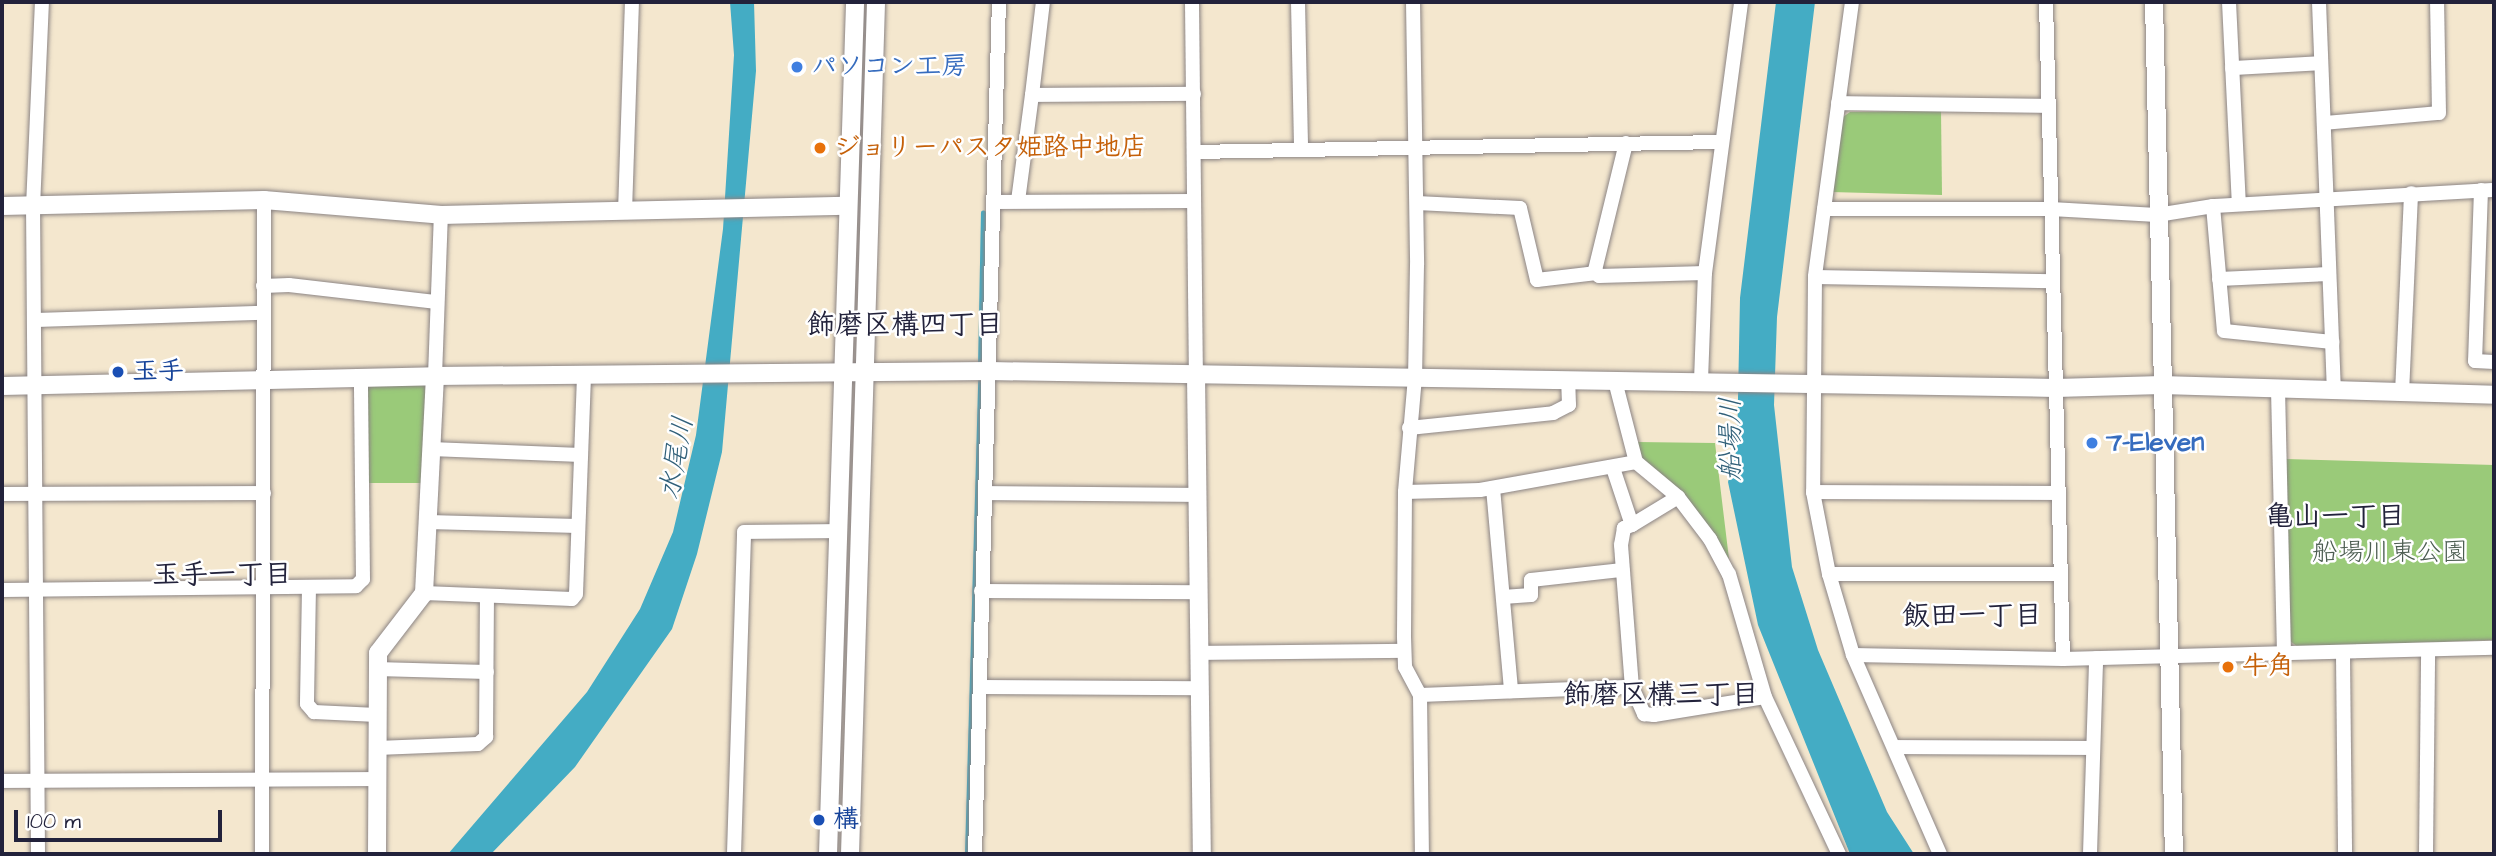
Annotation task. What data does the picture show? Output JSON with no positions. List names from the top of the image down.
{
  "districts": [
    "飾磨区構四丁目",
    "亀山一丁目",
    "玉手一丁目",
    "飯田一丁目",
    "飾磨区構三丁目"
  ],
  "water": ["船場川", "水尾川"],
  "parks": ["船場川東公園"],
  "places": [
    "パソコン工房",
    "ジョリーパスタ姫路中地店",
    "玉手",
    "7-Eleven",
    "牛角",
    "構"
  ],
  "scale_bar": "100 m"
}
